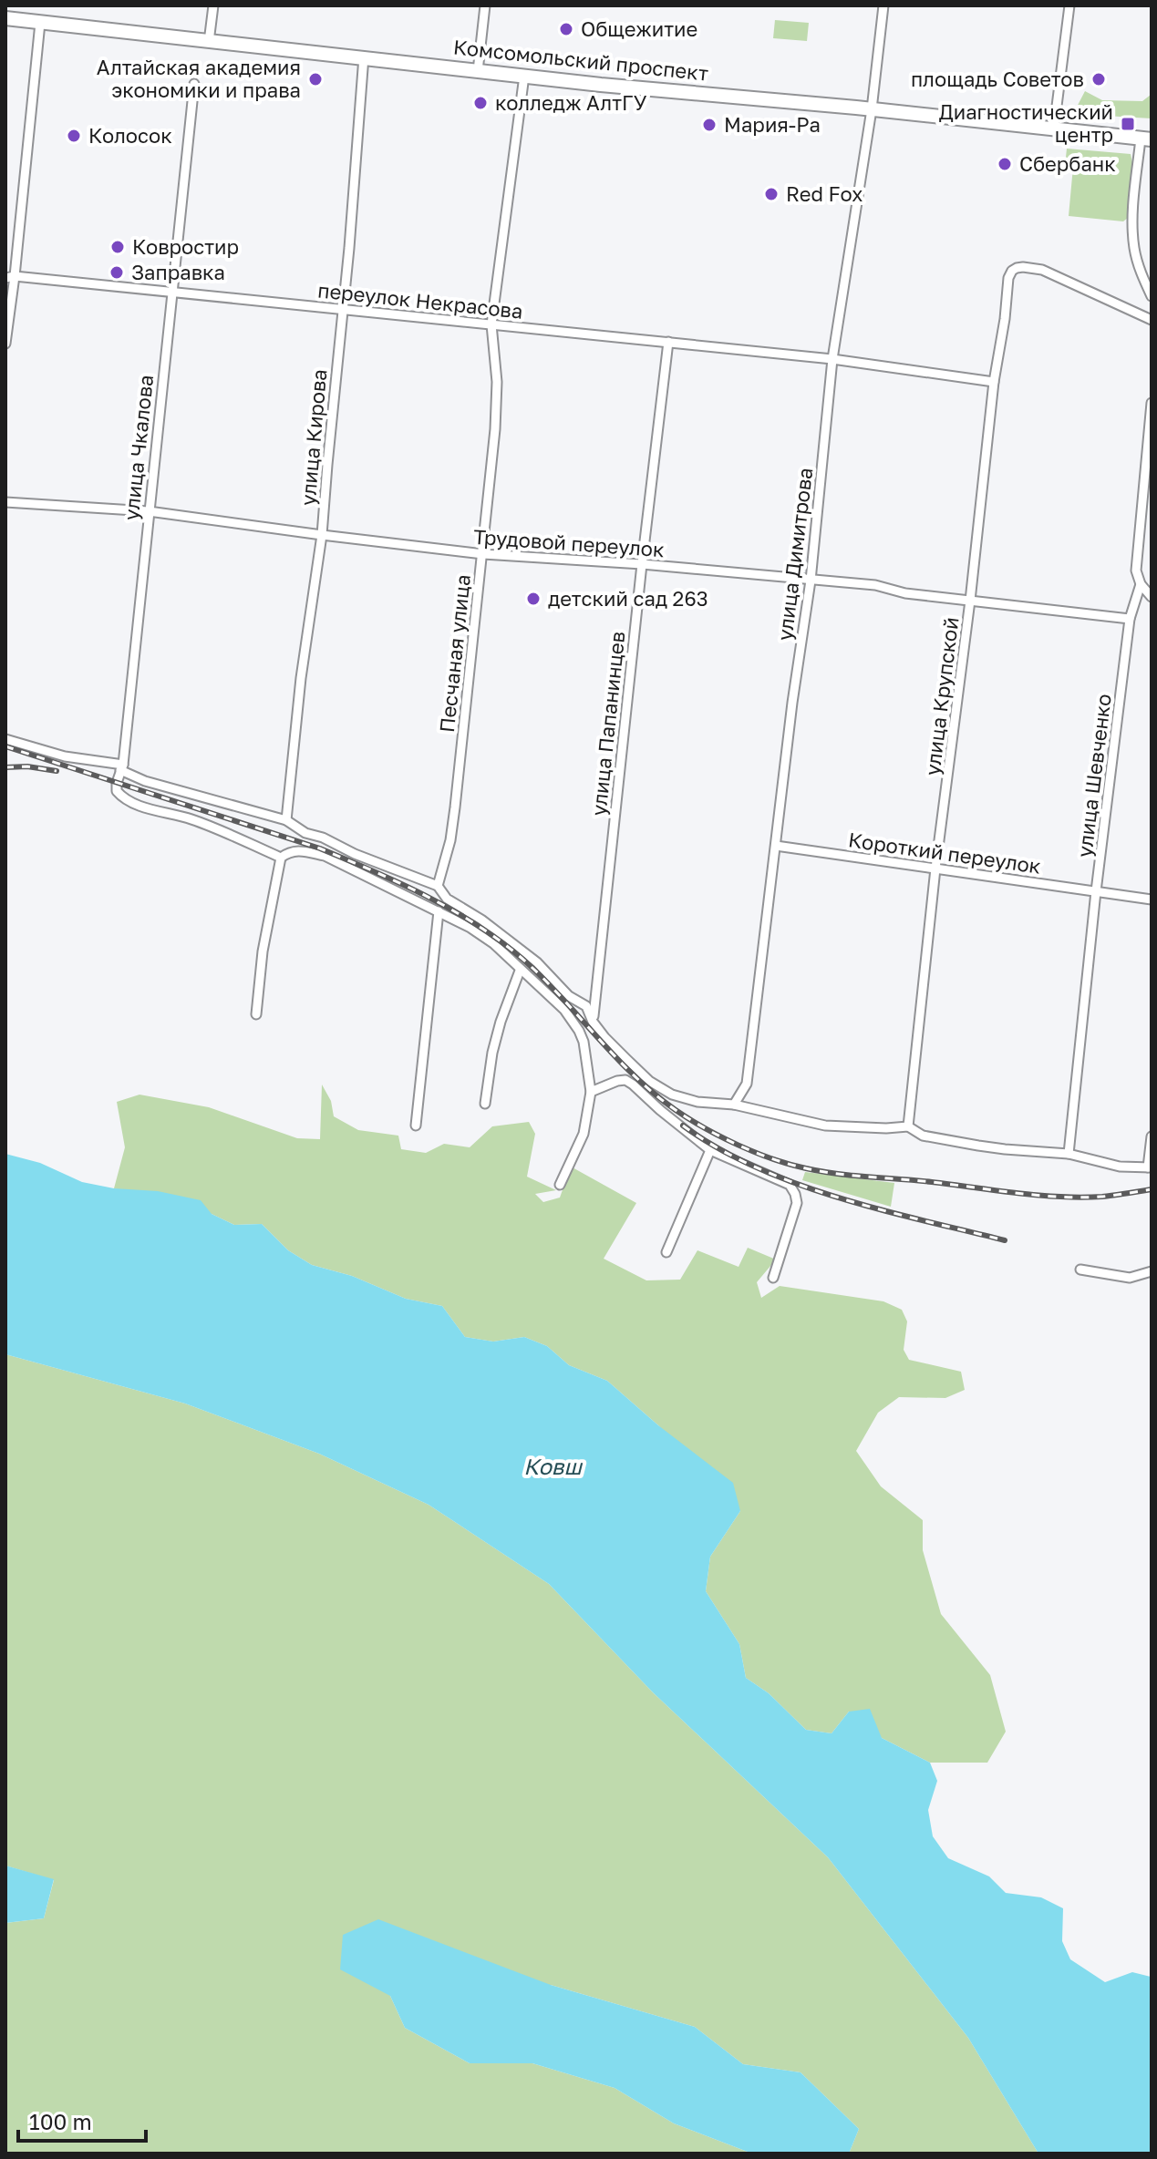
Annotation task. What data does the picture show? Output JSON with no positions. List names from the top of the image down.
{
  "streets": {
    "main road": ["Комсомольский проспект"],
    "street": [
      "переулок Некрасова",
      "улица Кирова",
      "улица Чкалова",
      "Трудовой переулок",
      "улица Димитрова",
      "Песчаная улица",
      "улица Крупской",
      "улица Папанинцев",
      "улица Шевченко",
      "Короткий переулок"
    ]
  },
  "crossings": [
    ["Комсомольский проспект", "улица Кирова"],
    ["Комсомольский проспект", "улица Димитрова"],
    ["Комсомольский проспект", "Песчаная улица"],
    ["переулок Некрасова", "улица Кирова"],
    ["переулок Некрасова", "улица Чкалова"],
    ["переулок Некрасова", "улица Димитрова"],
    ["переулок Некрасова", "Песчаная улица"],
    ["переулок Некрасова", "улица Крупской"],
    ["переулок Некрасова", "улица Папанинцев"],
    ["улица Кирова", "Трудовой переулок"],
    ["улица Чкалова", "Трудовой переулок"],
    ["Трудовой переулок", "улица Димитрова"],
    ["Трудовой переулок", "Песчаная улица"],
    ["Трудовой переулок", "улица Крупской"],
    ["Трудовой переулок", "улица Папанинцев"],
    ["Трудовой переулок", "улица Шевченко"],
    ["улица Димитрова", "Короткий переулок"],
    ["улица Крупской", "Короткий переулок"],
    ["улица Шевченко", "Короткий переулок"]
  ],
  "water": ["Ковш"],
  "places": {
    "other": [
      "Общежитие",
      "Алтайская академия экономики и права",
      "площадь Советов",
      "колледж АлтГУ",
      "Мария-Ра",
      "Колосок",
      "Сбербанк",
      "Red Fox",
      "Ковростир",
      "Заправка",
      "детский сад 263"
    ],
    "transit": ["Диагностический центр"]
  },
  "scale_bar": "100 m"
}
